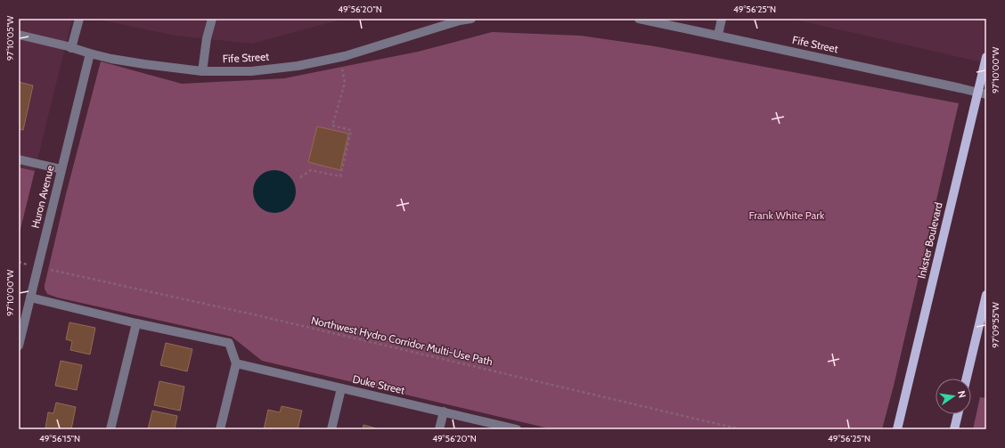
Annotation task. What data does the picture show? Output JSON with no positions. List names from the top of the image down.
{
  "streets": {
    "main road": ["Inkster Boulevard"],
    "street": ["Fife Street", "Huron Avenue", "Duke Street"],
    "path": ["Northwest Hydro Corridor Multi-Use Path"]
  },
  "crossings": [
    ["Fife Street", "Huron Avenue"],
    ["Fife Street", "Inkster Boulevard"]
  ],
  "parks": ["Frank White Park"],
  "north": "right",
  "coordinates": [
    "49°56'20\"N",
    "49°56'25\"N",
    "97°10'05\"W",
    "97°10'00\"W",
    "97°09'55\"W",
    "49°56'15\"N"
  ]
}
